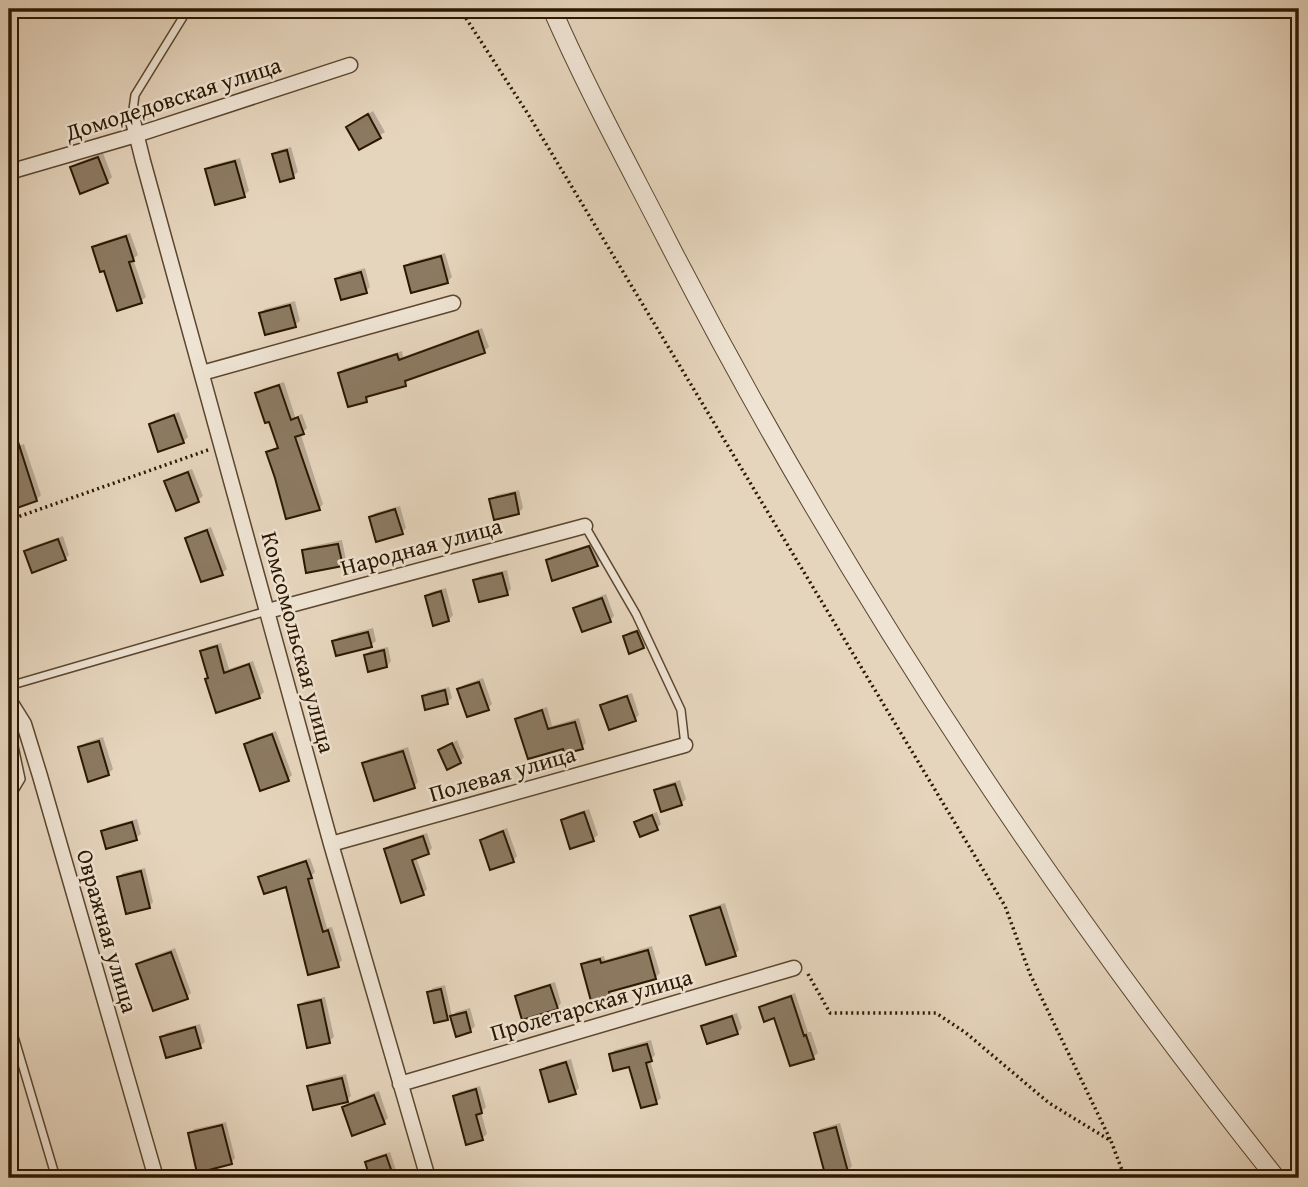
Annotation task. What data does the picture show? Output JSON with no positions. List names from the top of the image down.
{
  "streets": {
    "street": [
      "Домодедовская улица",
      "Народная улица",
      "Комсомольская улица",
      "Полевая улица",
      "Овражная улица",
      "Пролетарская улица"
    ]
  },
  "crossings": [
    ["Домодедовская улица", "Комсомольская улица"],
    ["Народная улица", "Комсомольская улица"],
    ["Комсомольская улица", "Полевая улица"],
    ["Комсомольская улица", "Пролетарская улица"]
  ]
}
